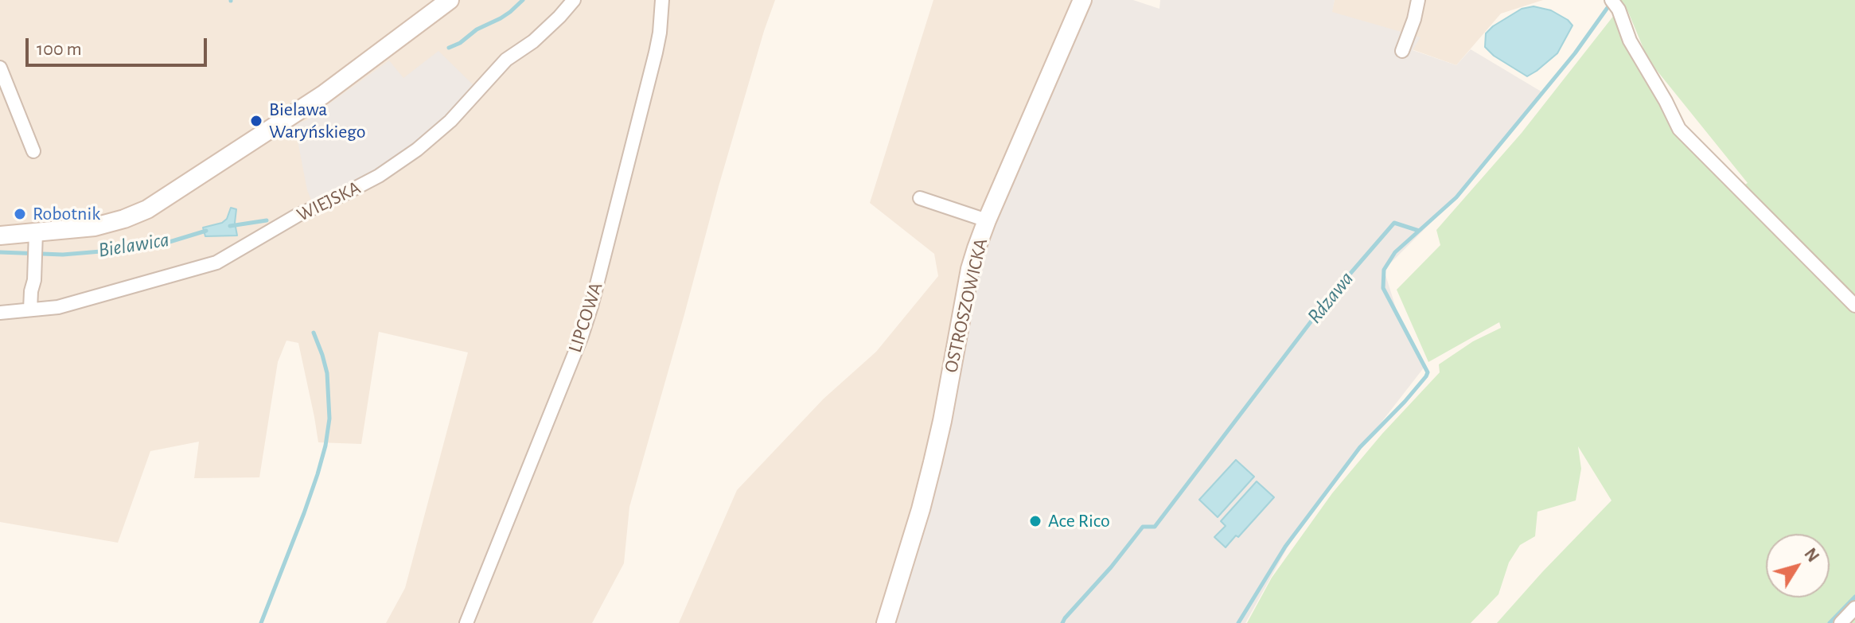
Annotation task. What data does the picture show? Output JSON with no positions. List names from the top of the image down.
{
  "streets": {
    "street": ["WIEJSKA", "OSTROSZOWICKA", "LIPCOWA"]
  },
  "water": ["Bielawica", "Rdzawa"],
  "places": ["Bielawa Waryńskiego", "Robotnik", "Ace Rico"],
  "scale_bar": "100 m",
  "north": "top right"
}
